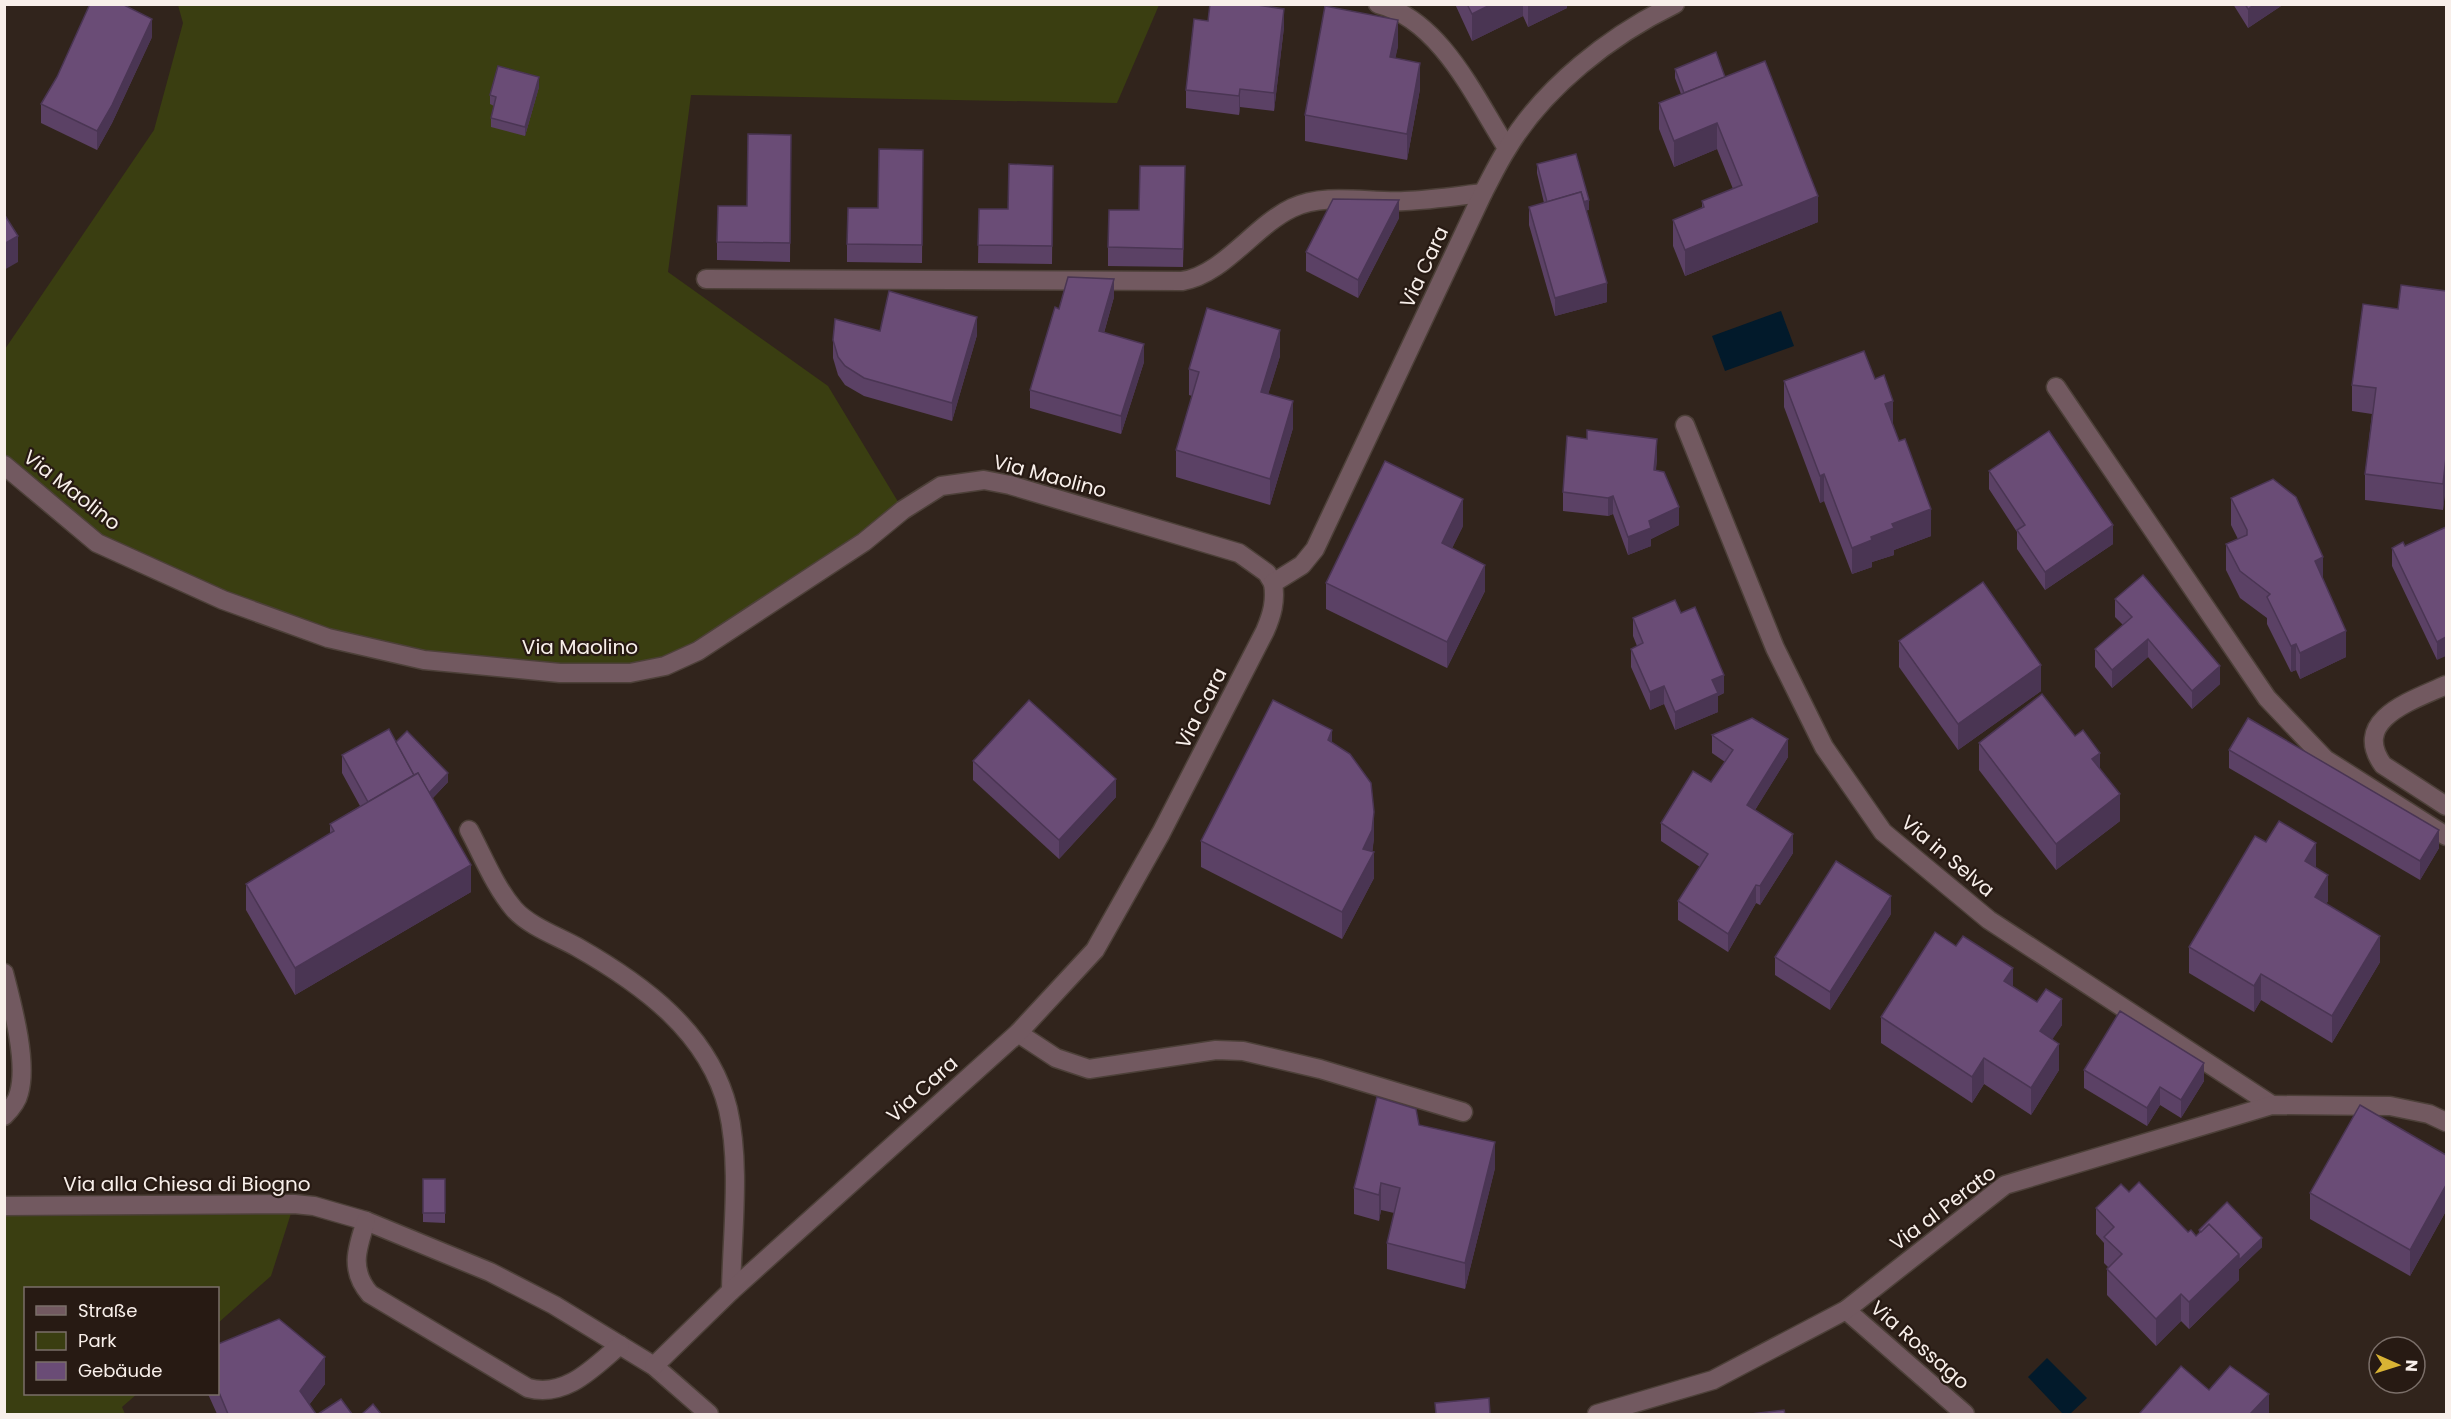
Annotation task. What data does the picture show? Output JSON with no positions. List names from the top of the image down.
{
  "streets": {
    "street": [
      "Via Cara",
      "Via Maolino",
      "Via in Selva",
      "Via alla Chiesa di Biogno",
      "Via al Perato",
      "Via Rossago"
    ]
  },
  "crossings": [
    ["Via Cara", "Via Maolino"],
    ["Via Cara", "Via alla Chiesa di Biogno"],
    ["Via in Selva", "Via al Perato"],
    ["Via al Perato", "Via Rossago"]
  ],
  "legend": ["Straße", "Park", "Gebäude"],
  "north": "right"
}
